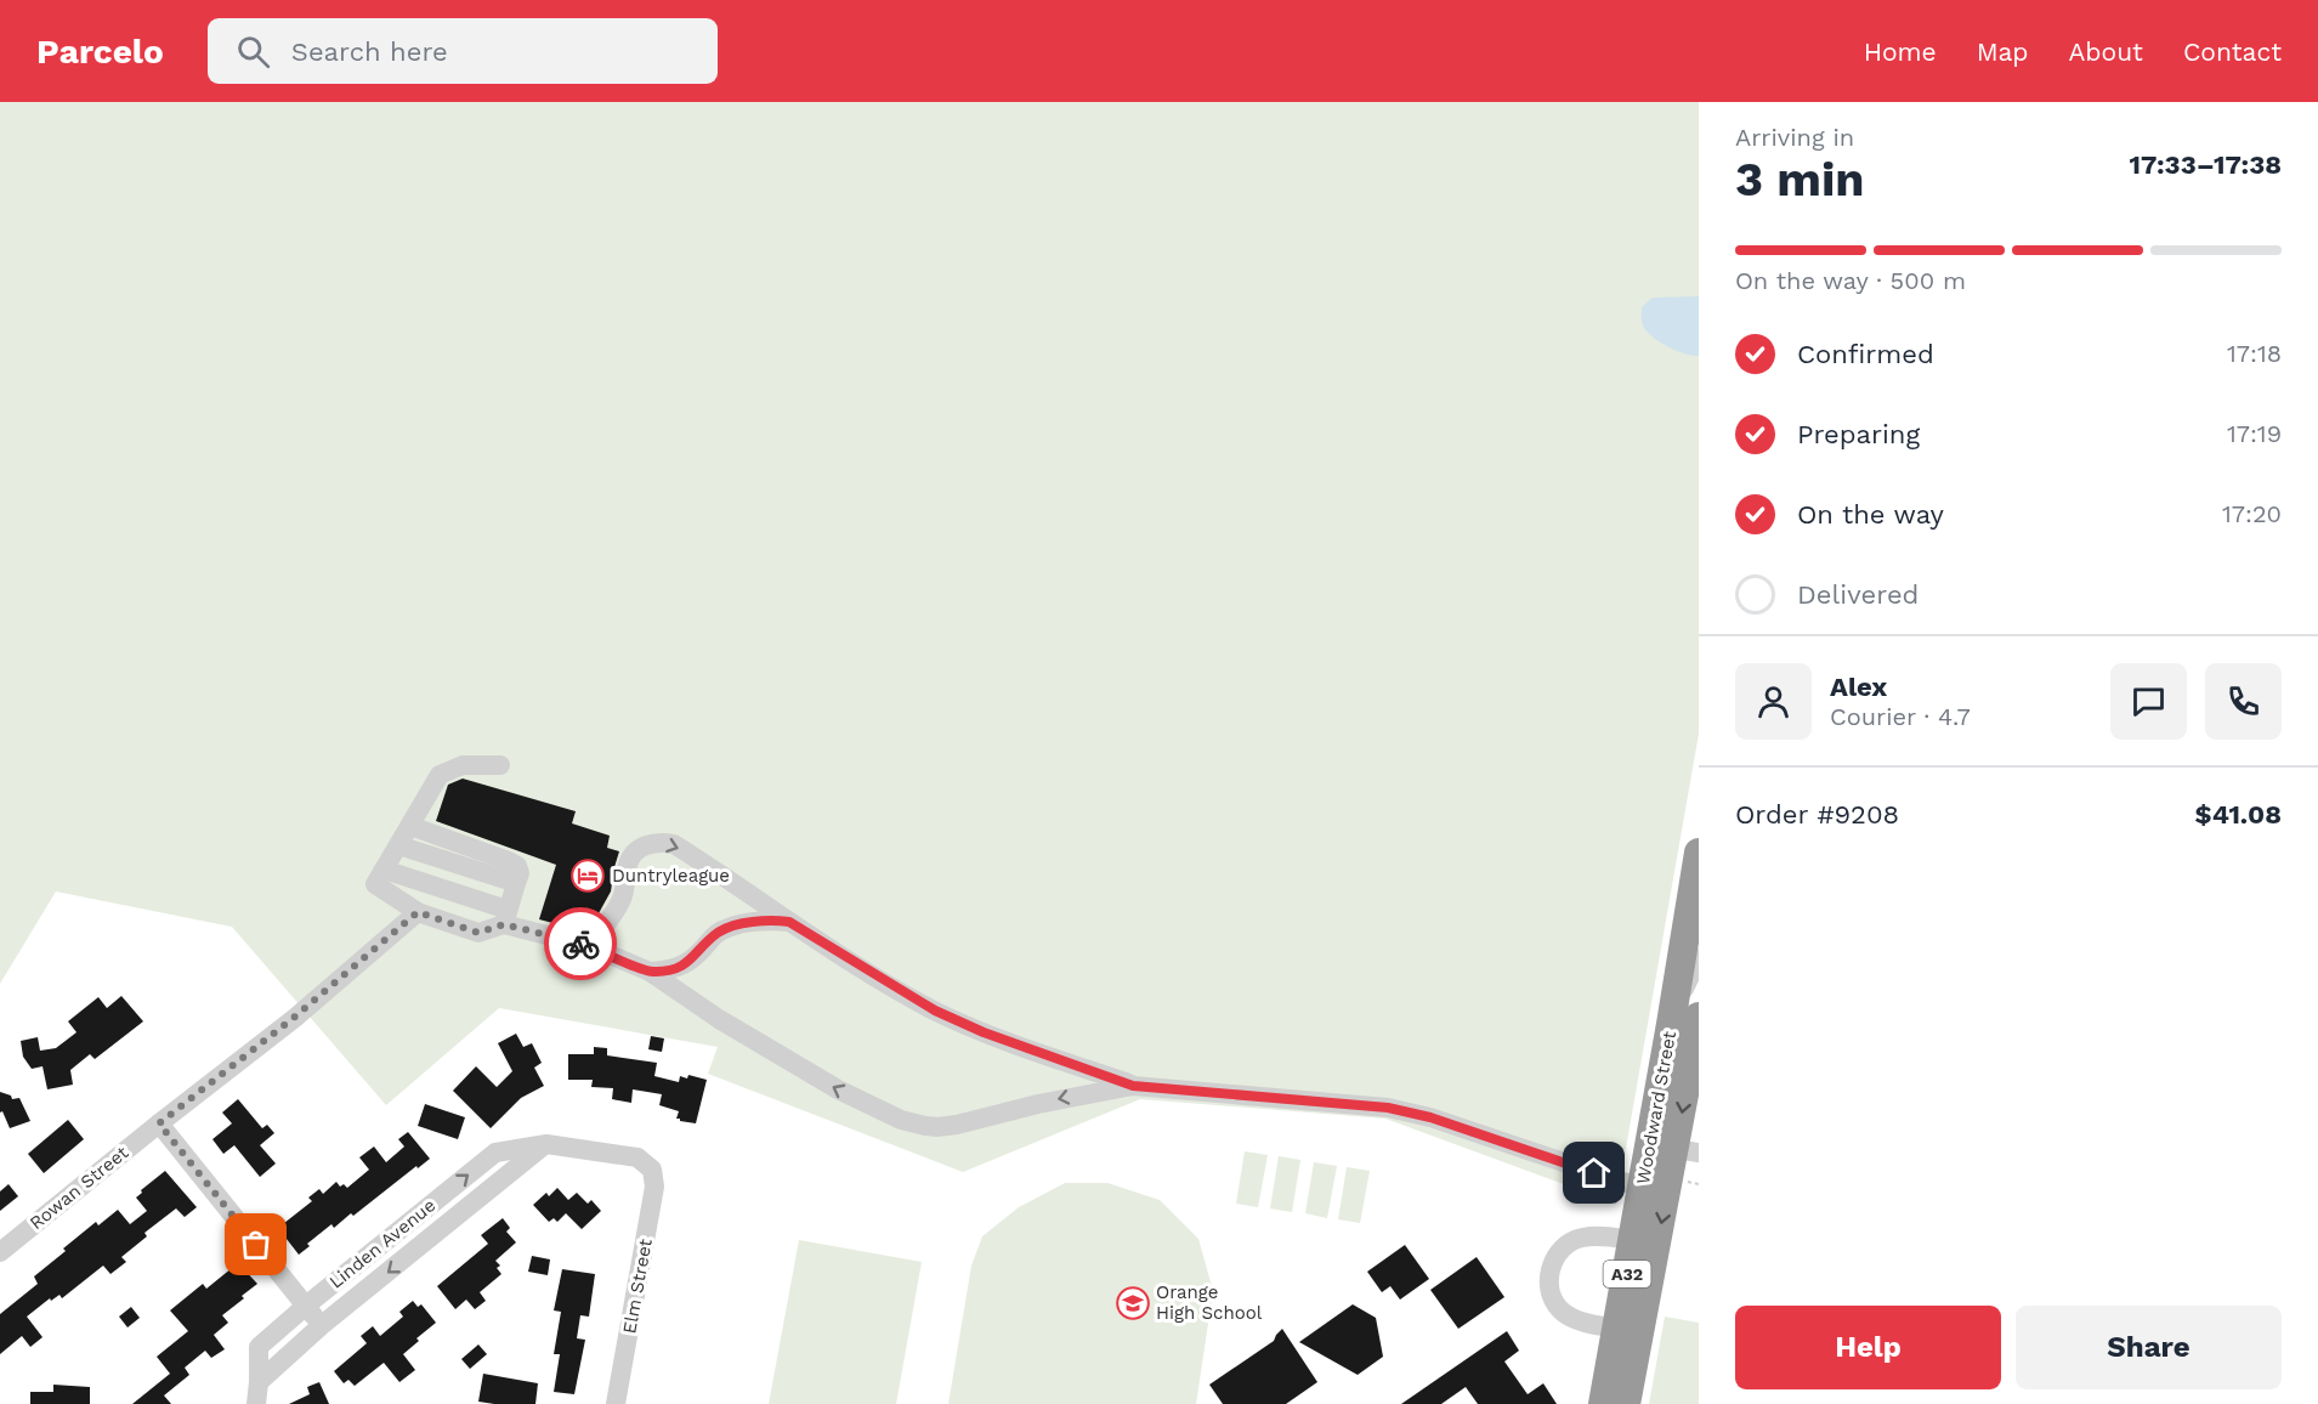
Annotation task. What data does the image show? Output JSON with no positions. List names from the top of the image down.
{
  "streets": {
    "highway": ["Woodward Street", "A32"],
    "street": ["Rowan Street", "Linden Avenue", "Elm Street"]
  },
  "crossings": [
    ["Linden Avenue", "Elm Street"]
  ],
  "places": {
    "hotel": ["Duntryleague"],
    "school or university": ["Orange High School"]
  },
  "page": {
    "header": "Parcelo",
    "search": "Search here",
    "nav": [
      "Home",
      "Map",
      "About",
      "Contact"
    ],
    "heading": ["3 min", "Arriving in", "17:33–17:38"],
    "panel": [
      "Alex",
      "Courier · 4.7",
      "Order #9208",
      "$41.08"
    ],
    "bar": "On the way · 500 m",
    "list": [
      ["Confirmed", "17:18"],
      ["Preparing", "17:19"],
      ["On the way", "17:20"],
      "Delivered"
    ],
    "buttons": ["Help", "Share"]
  }
}
